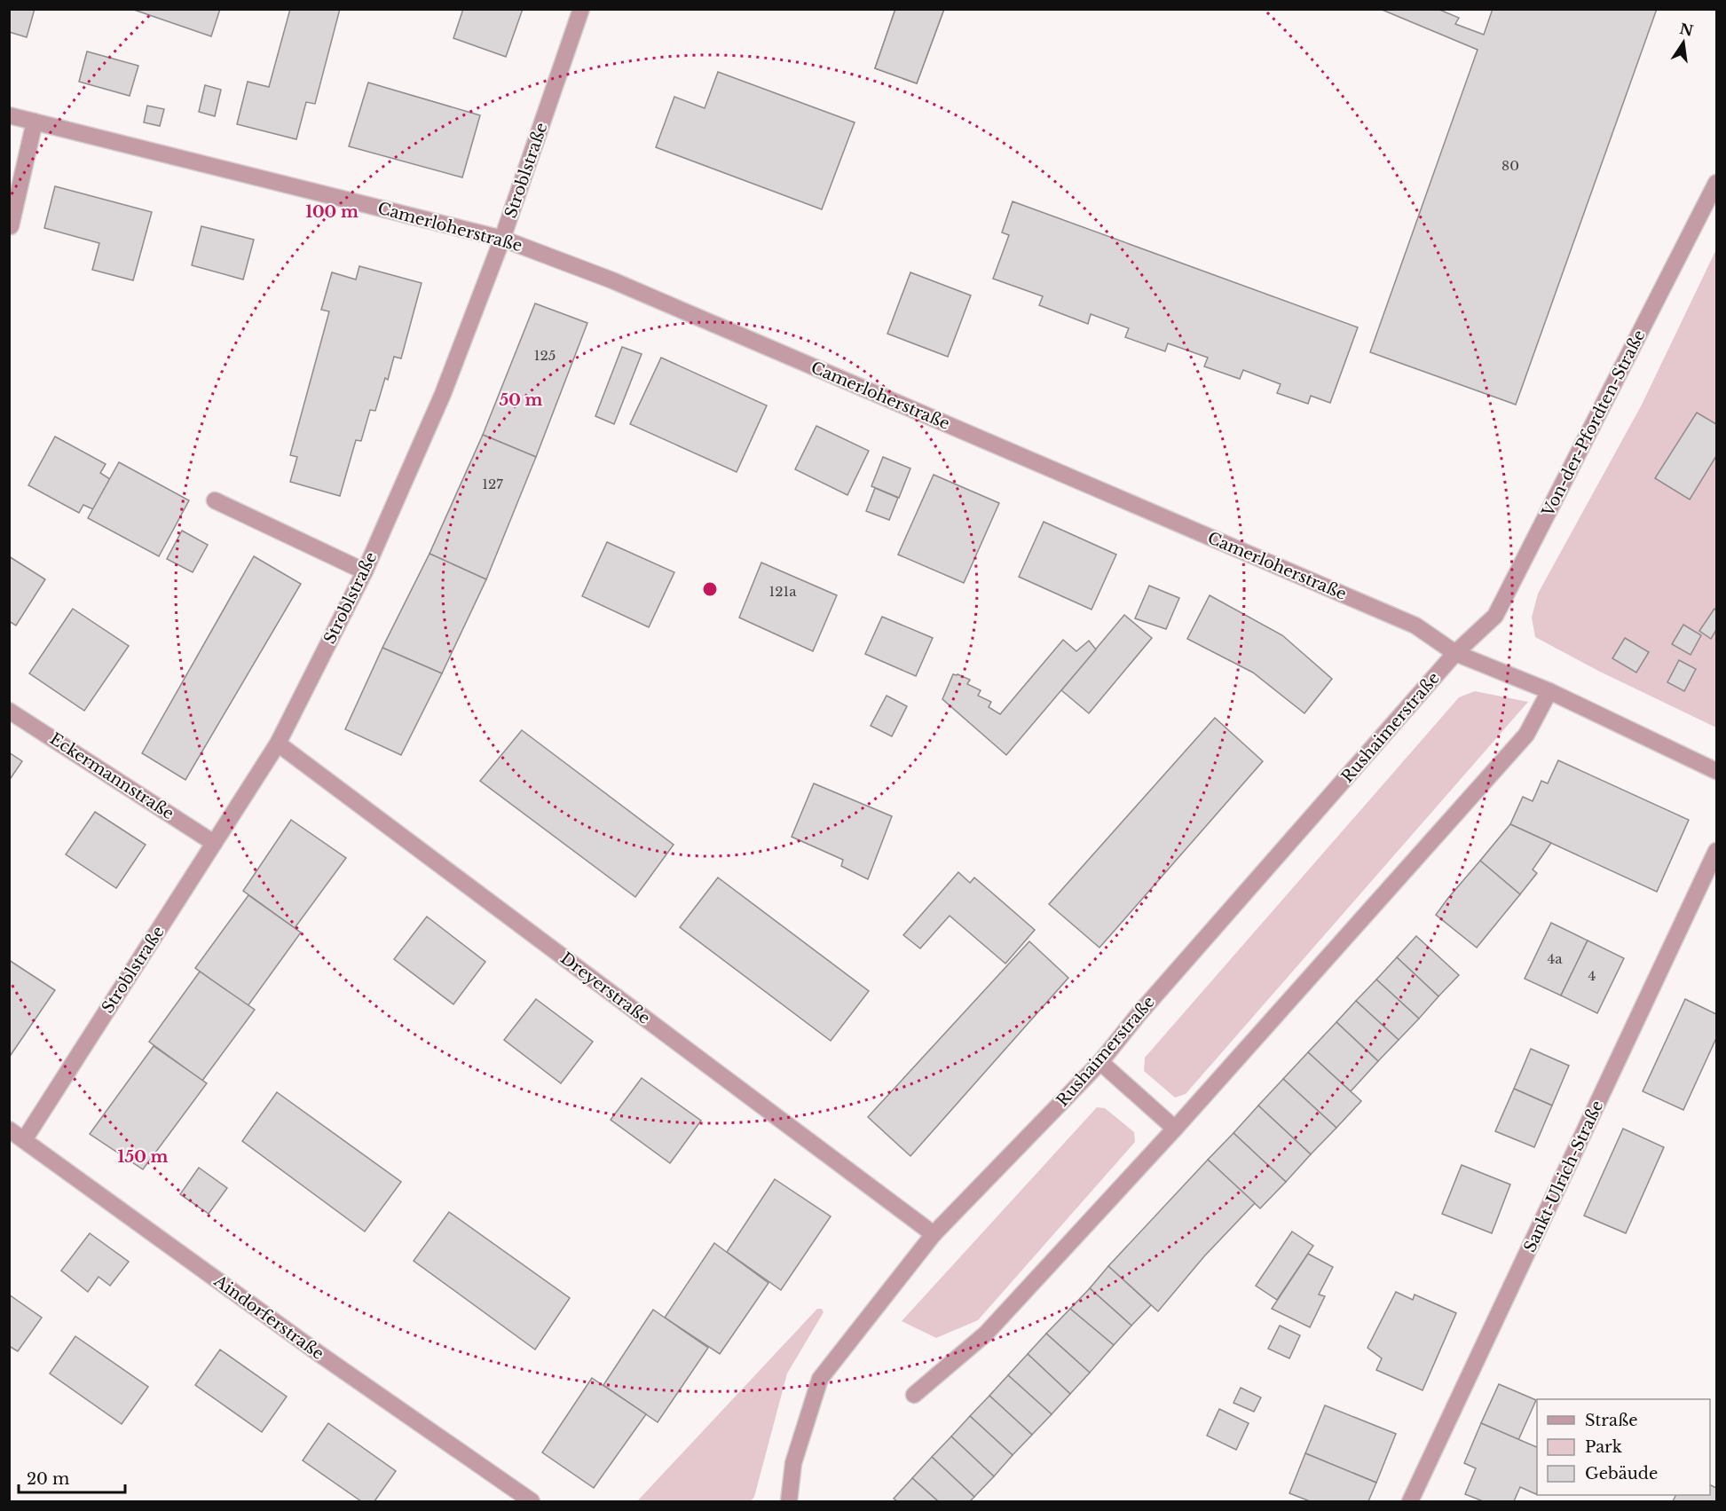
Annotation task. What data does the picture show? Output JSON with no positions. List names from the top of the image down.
{
  "streets": {
    "street": [
      "Stroblstraße",
      "Camerloherstraße",
      "Von-der-Pfordten-Straße",
      "Rushaimerstraße",
      "Eckermannstraße",
      "Dreyerstraße",
      "Sankt-Ulrich-Straße",
      "Aindorferstraße"
    ]
  },
  "crossings": [
    ["Stroblstraße", "Camerloherstraße"],
    ["Stroblstraße", "Eckermannstraße"],
    ["Stroblstraße", "Dreyerstraße"],
    ["Stroblstraße", "Aindorferstraße"],
    ["Camerloherstraße", "Von-der-Pfordten-Straße"],
    ["Camerloherstraße", "Rushaimerstraße"],
    ["Von-der-Pfordten-Straße", "Rushaimerstraße"],
    ["Rushaimerstraße", "Dreyerstraße"]
  ],
  "house_numbers": [
    "80",
    "125",
    "127",
    "121a",
    "4a",
    "4"
  ],
  "legend": ["Straße", "Park", "Gebäude"],
  "scale_bar": "20 m",
  "north": "top",
  "rings": ["100 m", "50 m", "150 m"]
}
